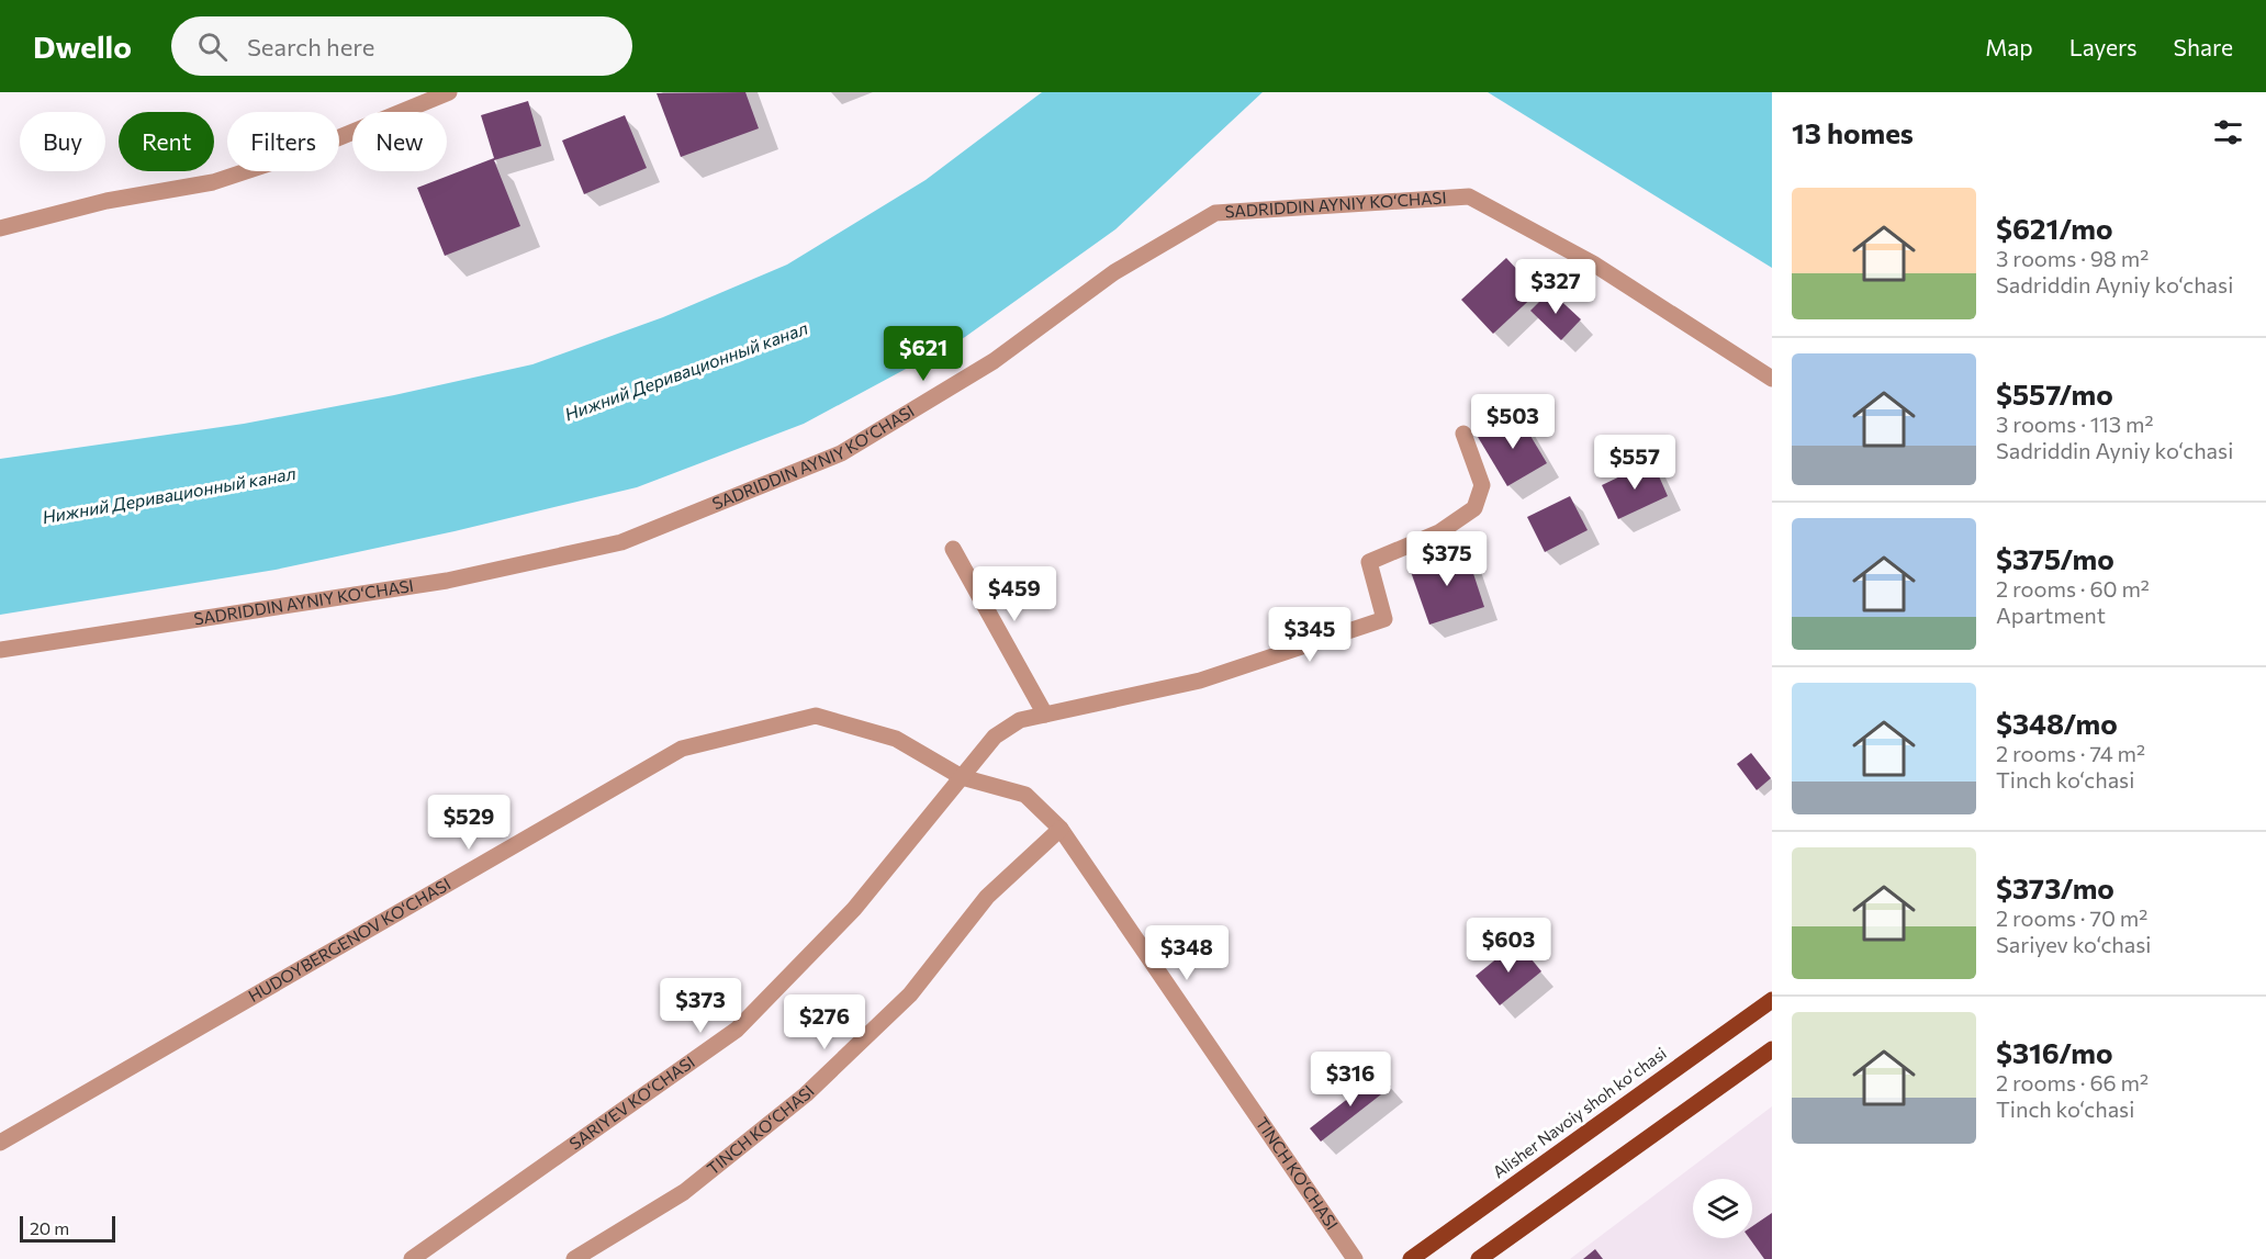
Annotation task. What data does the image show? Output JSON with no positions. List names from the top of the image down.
{
  "streets": {
    "main road": ["Alisher Navoiy shoh koʻchasi"],
    "street": [
      "SADRIDDIN AYNIY KO‘CHASI",
      "HUDOYBERGENOV KO‘CHASI",
      "SARIYEV KO‘CHASI",
      "TINCH KO‘CHASI"
    ]
  },
  "crossings": [
    ["HUDOYBERGENOV KO‘CHASI", "SARIYEV KO‘CHASI"],
    ["HUDOYBERGENOV KO‘CHASI", "TINCH KO‘CHASI"],
    ["SARIYEV KO‘CHASI", "TINCH KO‘CHASI"]
  ],
  "water": ["Нижний Деривационный канал"],
  "scale_bar": "20 m",
  "page": {
    "header": "Dwello",
    "search": "Search here",
    "nav": ["Map", "Layers", "Share"],
    "heading": "13 homes",
    "chip": [
      "Buy",
      "Rent",
      "Filters",
      "New"
    ],
    "list": [
      {
        "name": "$621/mo",
        "note": "3 rooms · 98 m² · Sadriddin Ayniy ko‘chasi"
      },
      {
        "name": "$557/mo",
        "note": "3 rooms · 113 m² · Sadriddin Ayniy ko‘chasi"
      },
      {
        "name": "$375/mo",
        "note": "2 rooms · 60 m² · Apartment"
      },
      {
        "name": "$348/mo",
        "note": "2 rooms · 74 m² · Tinch ko‘chasi"
      },
      {
        "name": "$373/mo",
        "note": "2 rooms · 70 m² · Sariyev ko‘chasi"
      },
      {
        "name": "$316/mo",
        "note": "2 rooms · 66 m² · Tinch ko‘chasi"
      }
    ],
    "price": [
      "$327",
      "$621",
      "$503",
      "$557",
      "$375",
      "$459",
      "$345",
      "$529",
      "$603",
      "$348",
      "$373",
      "$276",
      "$316"
    ],
    "scale": "20 m"
  }
}
